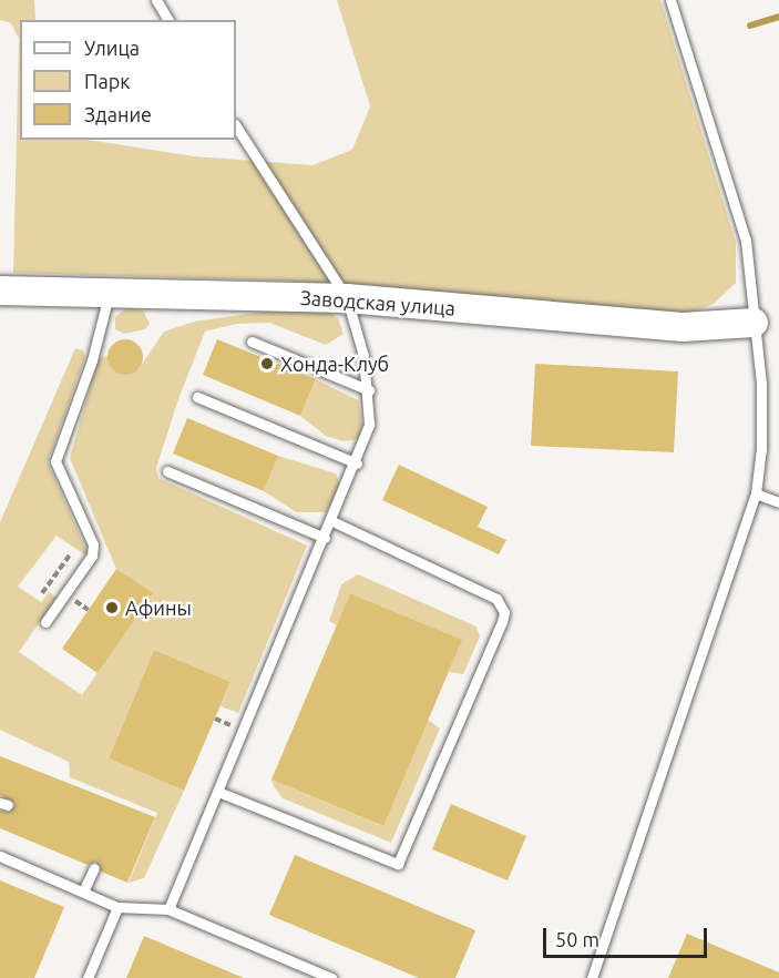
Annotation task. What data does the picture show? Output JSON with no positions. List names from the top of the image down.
{
  "streets": {
    "street": ["Заводская улица"]
  },
  "places": ["Хонда-Клуб", "Афины"],
  "legend": ["Улица", "Парк", "Здание"],
  "scale_bar": "50 m"
}
